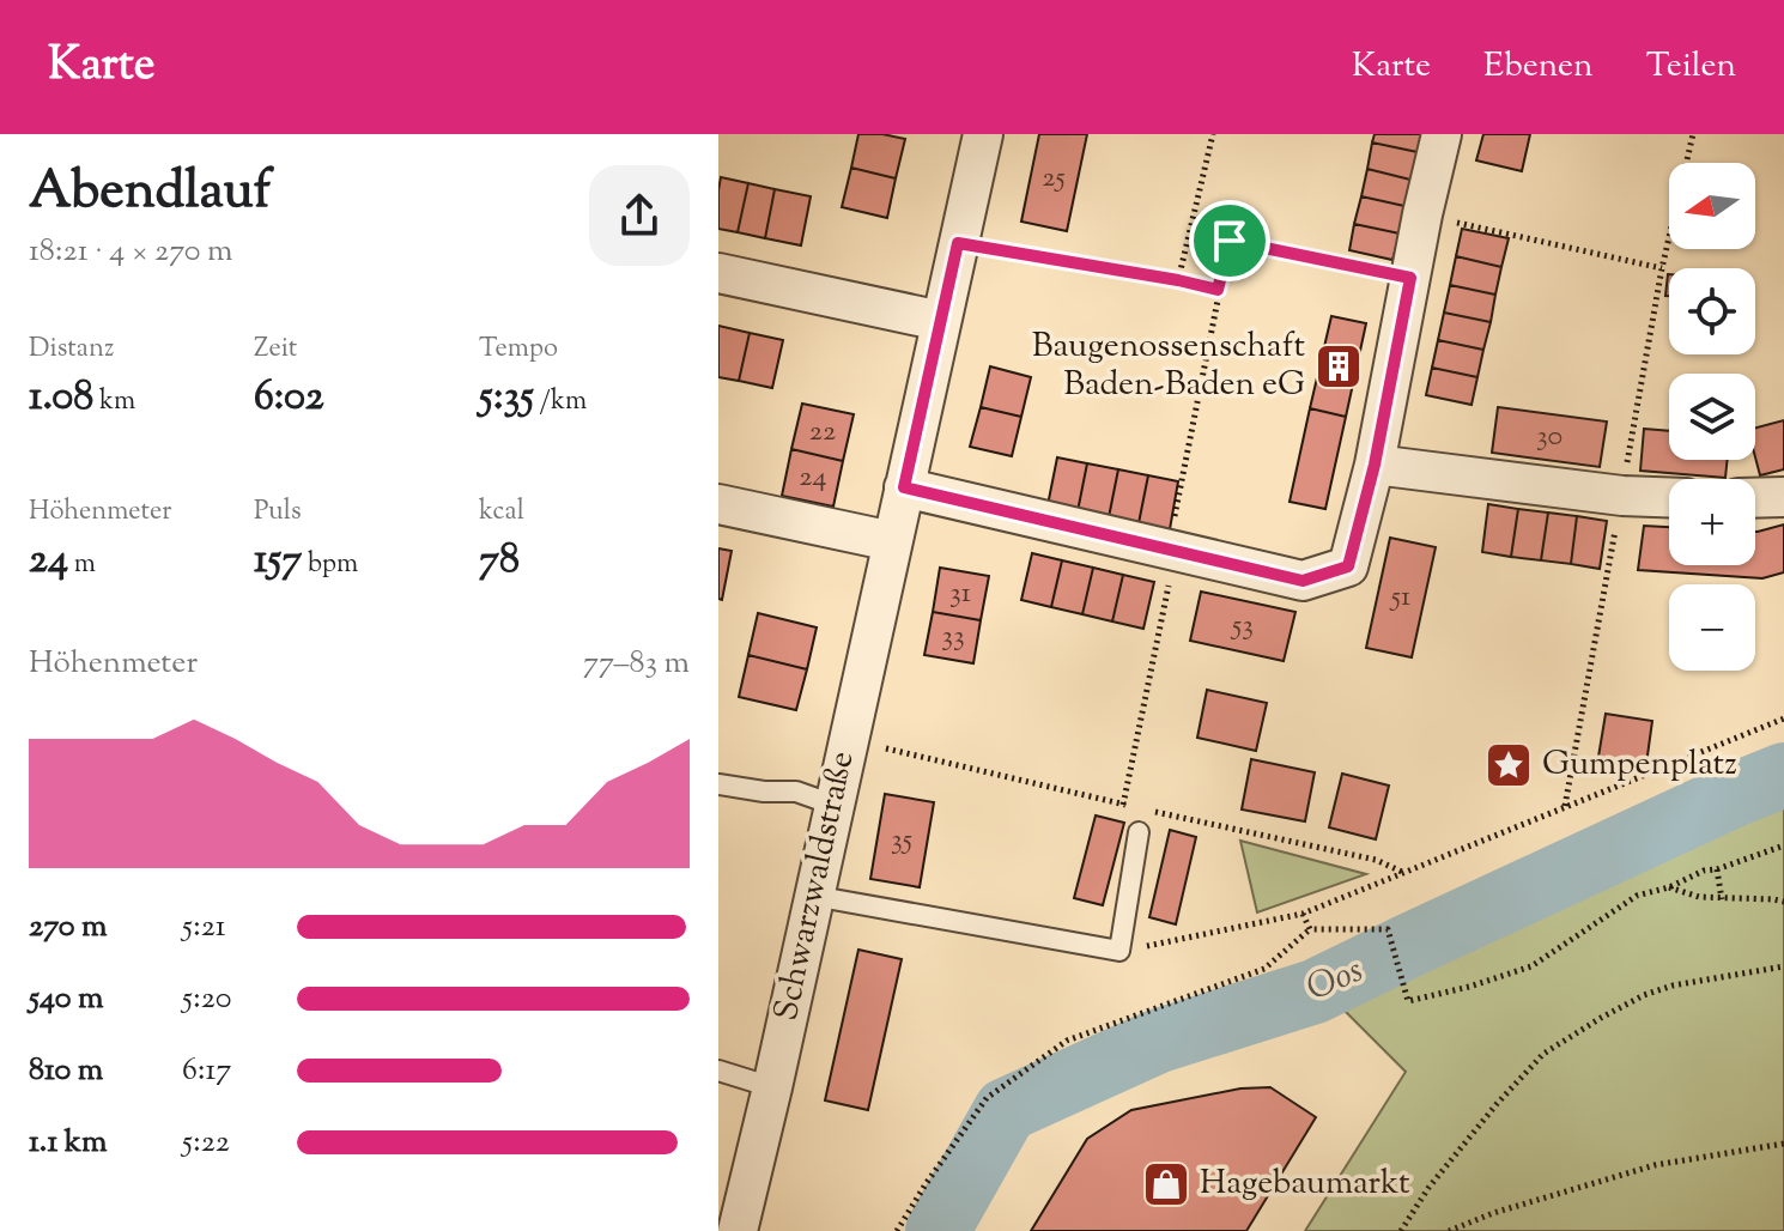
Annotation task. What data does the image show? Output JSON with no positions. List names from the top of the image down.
{
  "streets": {
    "street": ["Schwarzwaldstraße"]
  },
  "water": ["Oos"],
  "places": {
    "building": ["Baugenossenschaft Baden-Baden eG"],
    "place": ["Gumpenplatz"],
    "shop": ["Hagebaumarkt"]
  },
  "house_numbers": [
    "25",
    "22",
    "30",
    "24",
    "31",
    "51",
    "53",
    "33",
    "35"
  ],
  "north": "left",
  "page": {
    "header": "Karte",
    "nav": ["Karte", "Ebenen", "Teilen"],
    "heading": ["Abendlauf", "18:21 · 4 × 270 m"],
    "map_buttons": ["+", "−"],
    "stats": [
      ["Distanz", "1.08 km"],
      ["Zeit", "6:02"],
      ["Tempo", "5:35 /km"],
      ["Höhenmeter", "24 m"],
      ["Puls", "157 bpm"],
      ["kcal", "78"]
    ],
    "chart": ["Höhenmeter", "77–83 m"],
    "list": [
      {
        "name": "270 m",
        "note": "5:21"
      },
      {
        "name": "540 m",
        "note": "5:20"
      },
      {
        "name": "810 m",
        "note": "6:17"
      },
      {
        "name": "1.1 km",
        "note": "5:22"
      }
    ]
  }
}
